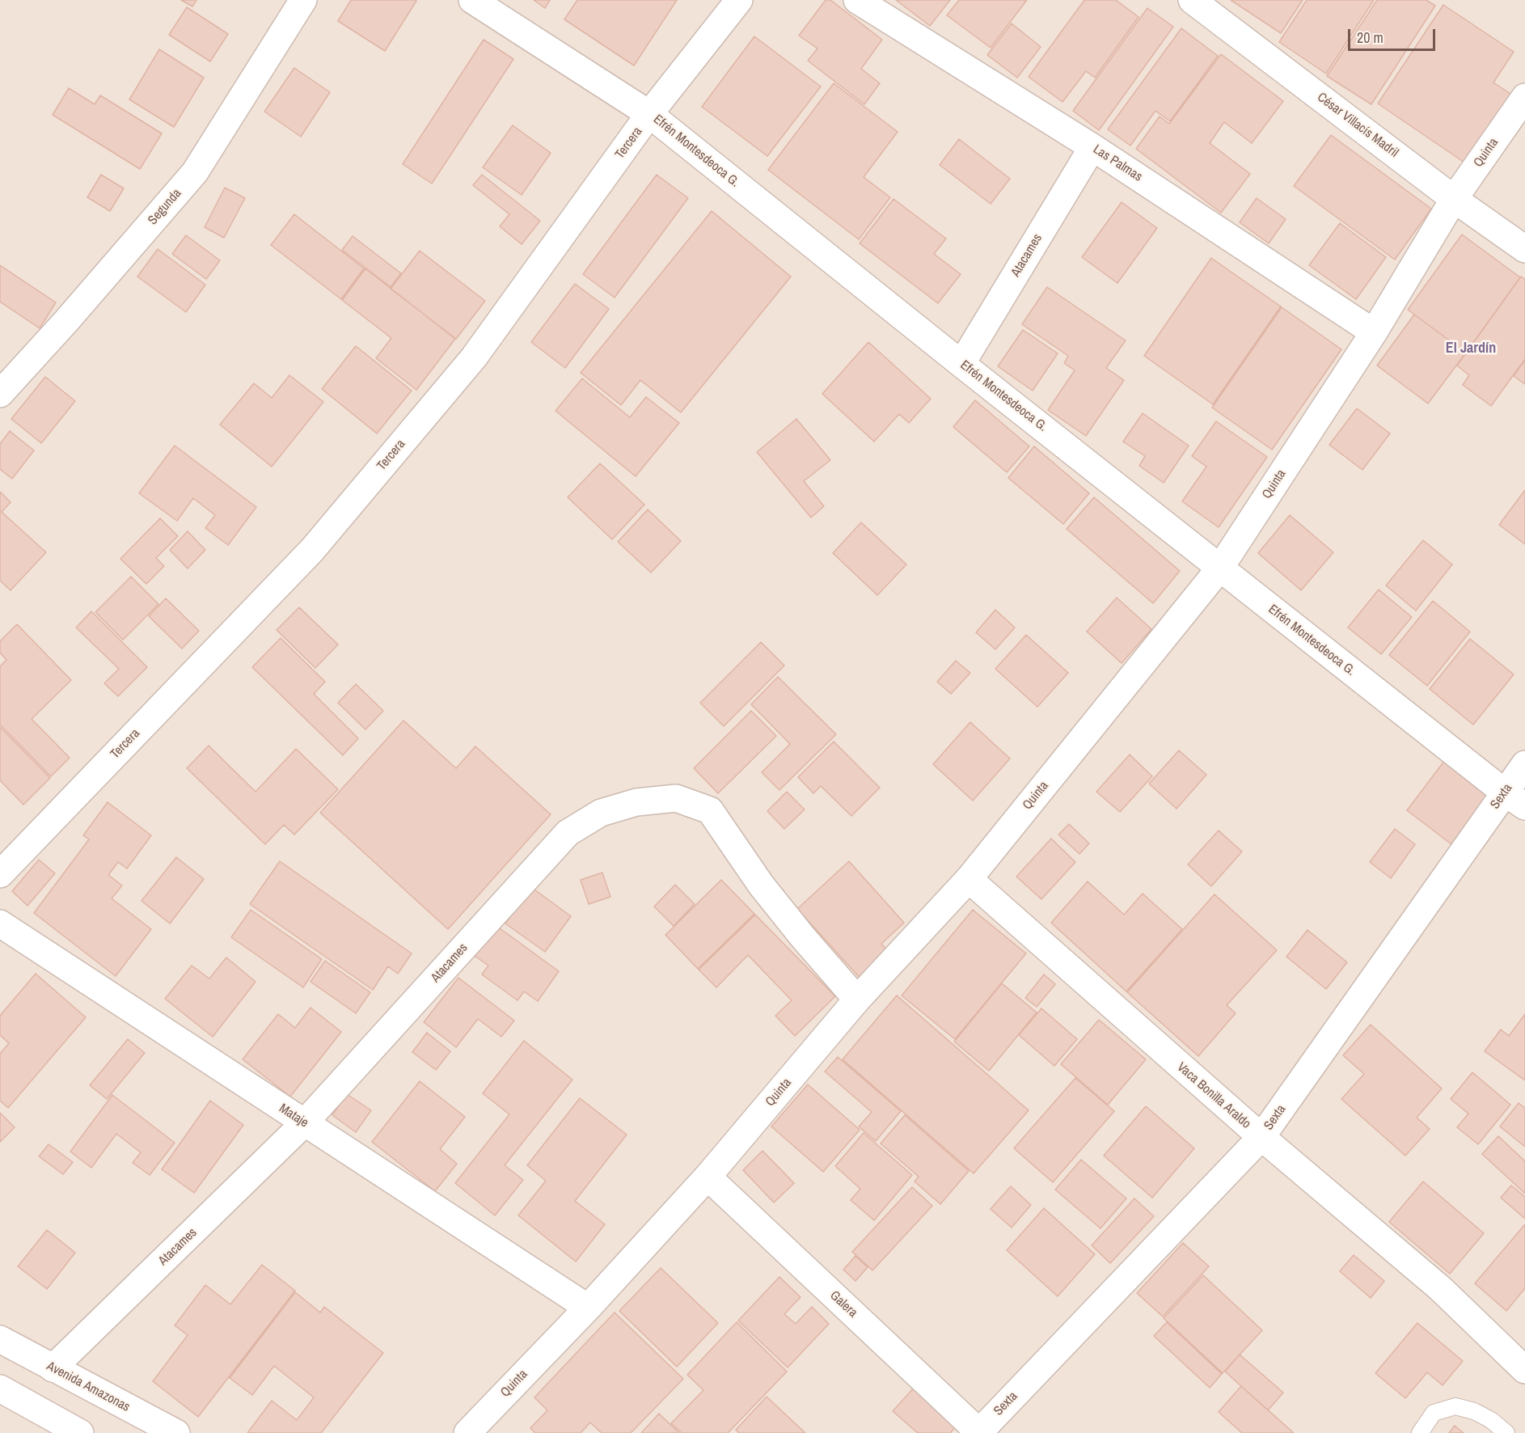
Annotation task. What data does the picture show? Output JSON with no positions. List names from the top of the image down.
{
  "streets": {
    "street": [
      "César Villacís Madril",
      "Tercera",
      "Efrén Montesdeoca G.",
      "Quinta",
      "Las Palmas",
      "Segunda",
      "Atacames",
      "Sexta",
      "Vaca Bonilla Araldo",
      "Mataje",
      "Galera",
      "Avenida Amazonas"
    ]
  },
  "crossings": [
    ["César Villacís Madril", "Quinta"],
    ["Tercera", "Efrén Montesdeoca G."],
    ["Efrén Montesdeoca G.", "Quinta"],
    ["Efrén Montesdeoca G.", "Atacames"],
    ["Efrén Montesdeoca G.", "Sexta"],
    ["Quinta", "Las Palmas"],
    ["Quinta", "Atacames"],
    ["Quinta", "Vaca Bonilla Araldo"],
    ["Quinta", "Mataje"],
    ["Quinta", "Galera"],
    ["Las Palmas", "Atacames"],
    ["Atacames", "Mataje"],
    ["Atacames", "Avenida Amazonas"],
    ["Sexta", "Vaca Bonilla Araldo"],
    ["Sexta", "Galera"]
  ],
  "districts": ["El Jardín"],
  "scale_bar": "20 m"
}
